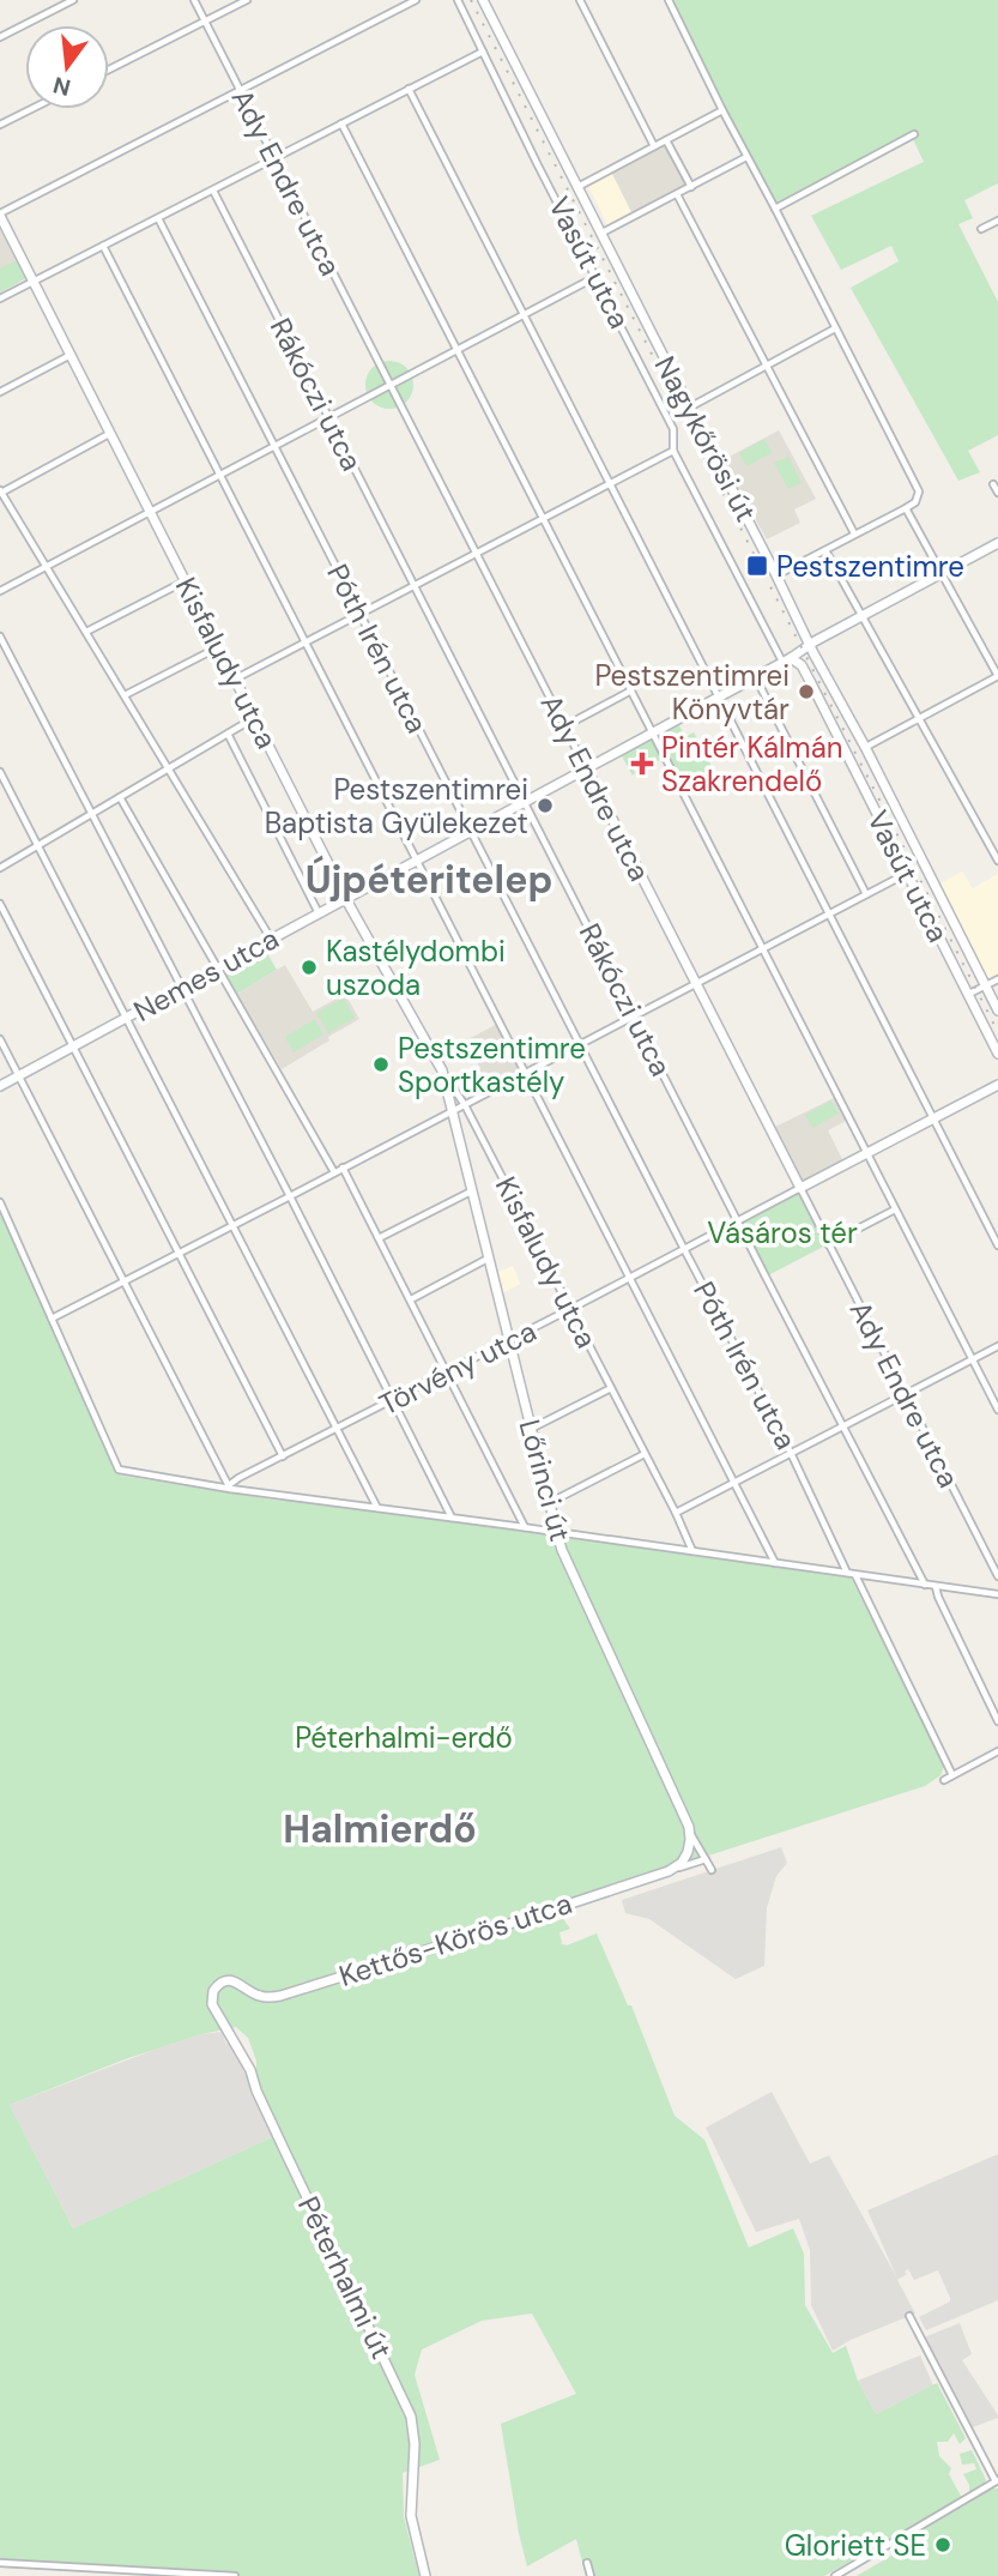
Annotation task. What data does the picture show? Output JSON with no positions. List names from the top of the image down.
{
  "streets": {
    "street": [
      "Ady Endre utca",
      "Vasút utca",
      "Rákóczi utca",
      "Nagykőrösi út",
      "Póth Irén utca",
      "Kisfaludy utca",
      "Nemes utca",
      "Törvény utca",
      "Lőrinci út",
      "Kettős-Körös utca",
      "Péterhalmi út"
    ]
  },
  "crossings": [
    ["Ady Endre utca", "Nemes utca"],
    ["Ady Endre utca", "Törvény utca"],
    ["Vasút utca", "Nemes utca"],
    ["Rákóczi utca", "Nemes utca"],
    ["Rákóczi utca", "Törvény utca"],
    ["Nagykőrösi út", "Nemes utca"],
    ["Póth Irén utca", "Nemes utca"],
    ["Póth Irén utca", "Törvény utca"],
    ["Kisfaludy utca", "Nemes utca"],
    ["Kisfaludy utca", "Törvény utca"],
    ["Kisfaludy utca", "Lőrinci út"],
    ["Törvény utca", "Lőrinci út"],
    ["Kettős-Körös utca", "Péterhalmi út"]
  ],
  "districts": ["Újpéteritelep", "Halmierdő"],
  "parks": ["Vásáros tér", "Péterhalmi-erdő"],
  "places": {
    "transit": ["Pestszentimre"],
    "other": [
      "Pestszentimrei Könyvtár",
      "Pestszentimrei Baptista Gyülekezet",
      "Kastélydombi uszoda",
      "Pestszentimre Sportkastély",
      "Gloriett SE"
    ],
    "health": ["Pintér Kálmán Szakrendelő"]
  },
  "north": "bottom"
}
